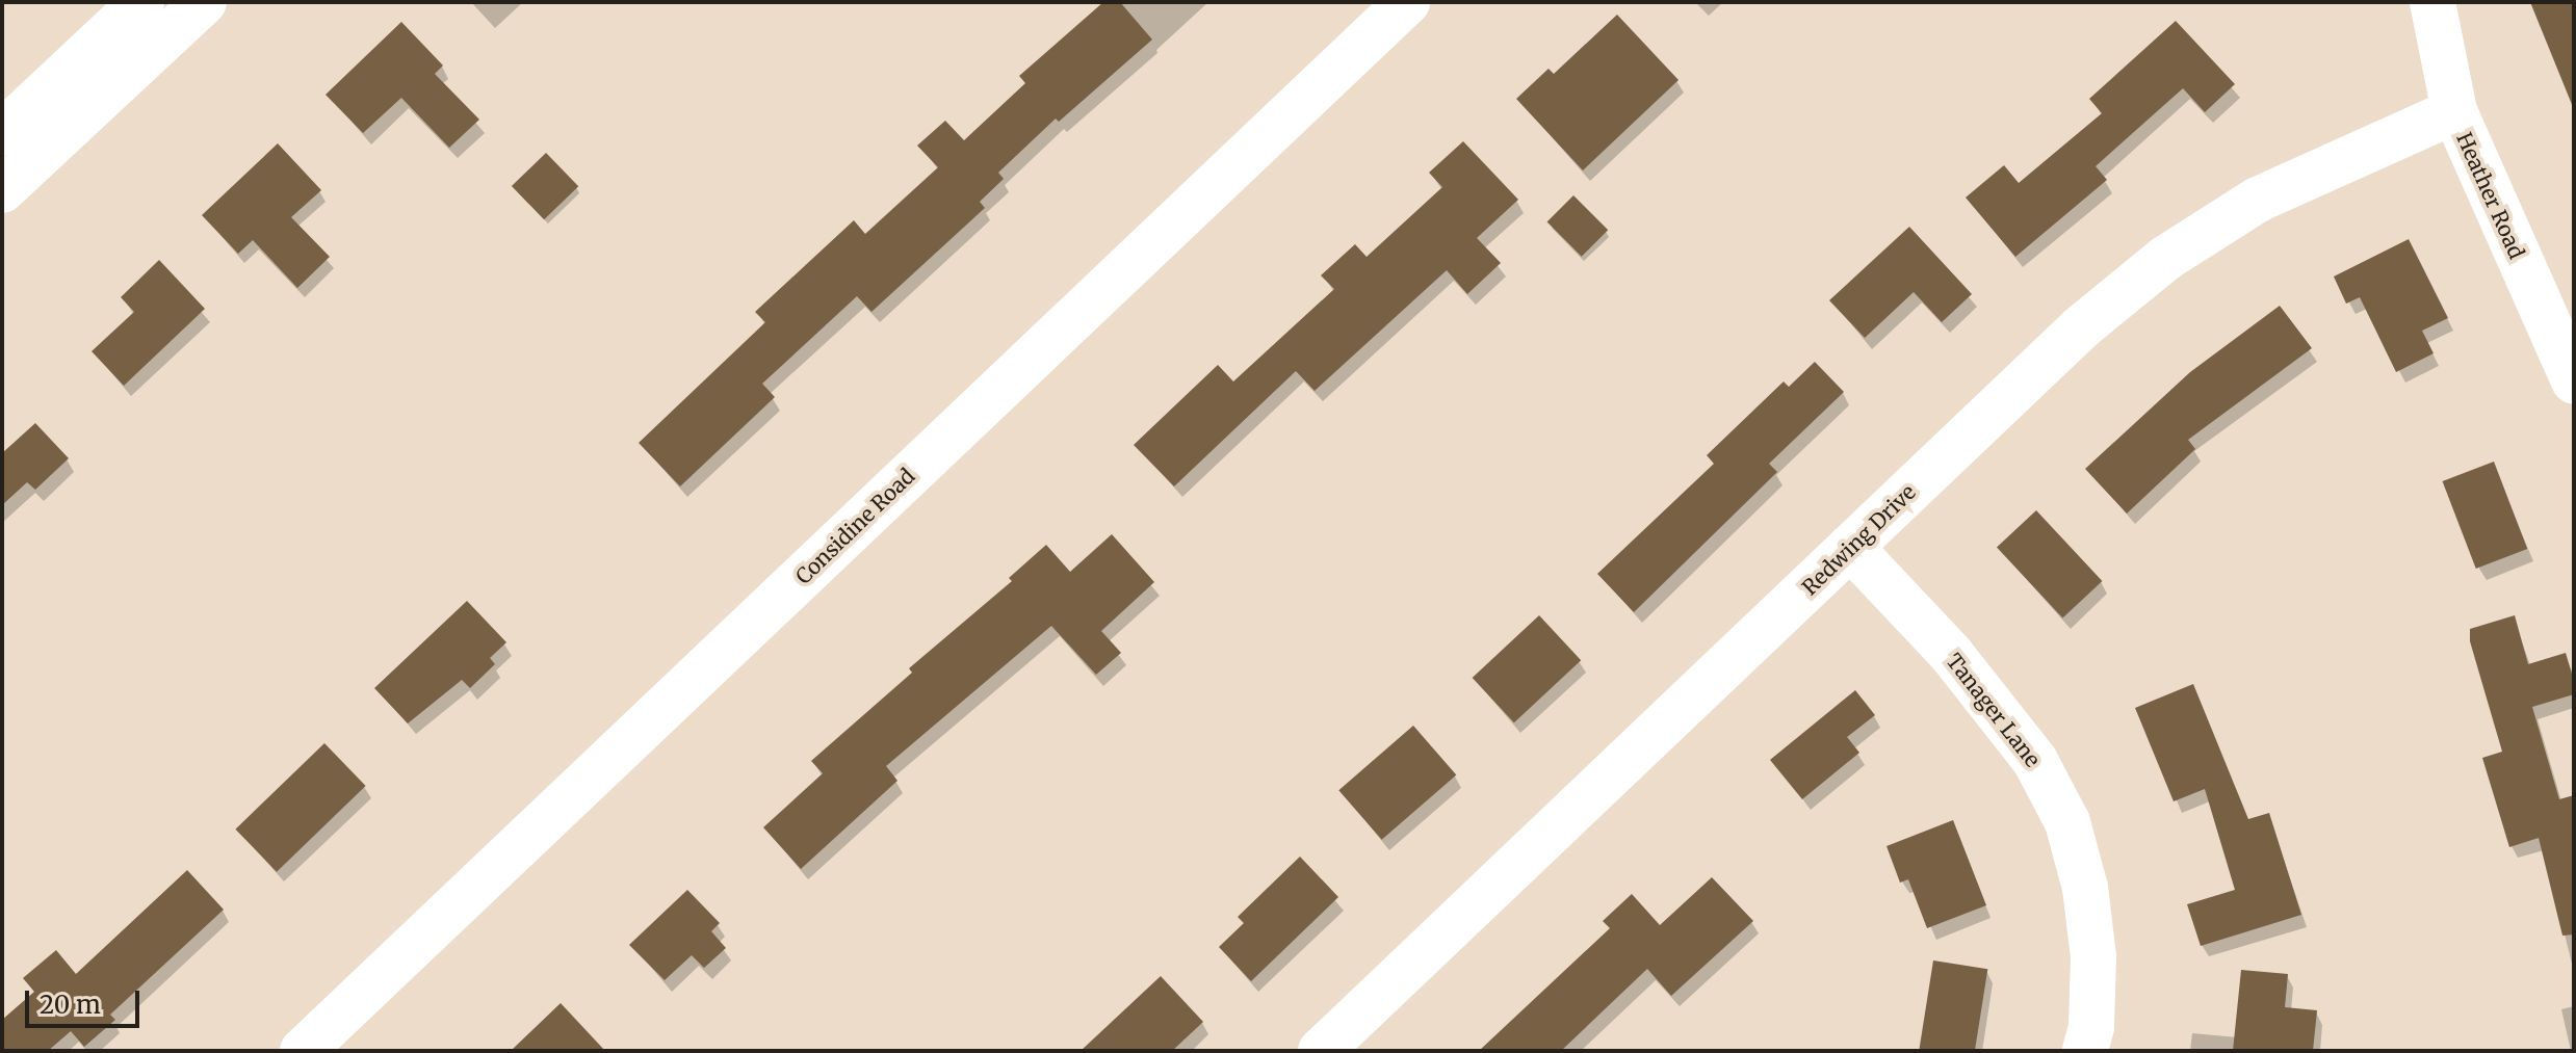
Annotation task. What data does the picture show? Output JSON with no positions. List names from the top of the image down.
{
  "streets": {
    "street": [
      "Heather Road",
      "Considine Road",
      "Redwing Drive",
      "Tanager Lane"
    ]
  },
  "crossings": [
    ["Heather Road", "Redwing Drive"],
    ["Redwing Drive", "Tanager Lane"]
  ],
  "scale_bar": "20 m"
}
